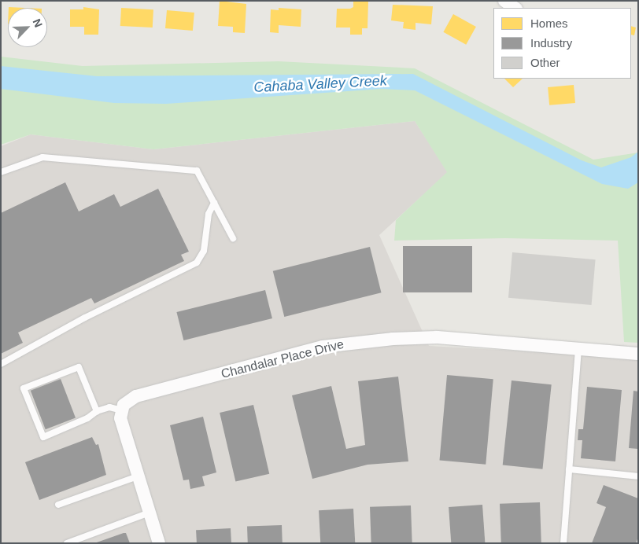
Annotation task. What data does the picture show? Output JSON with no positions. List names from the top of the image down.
{
  "streets": {
    "street": ["Chandalar Place Drive"]
  },
  "water": ["Cahaba Valley Creek"],
  "legend": ["Homes", "Industry", "Other"],
  "north": "top right"
}
